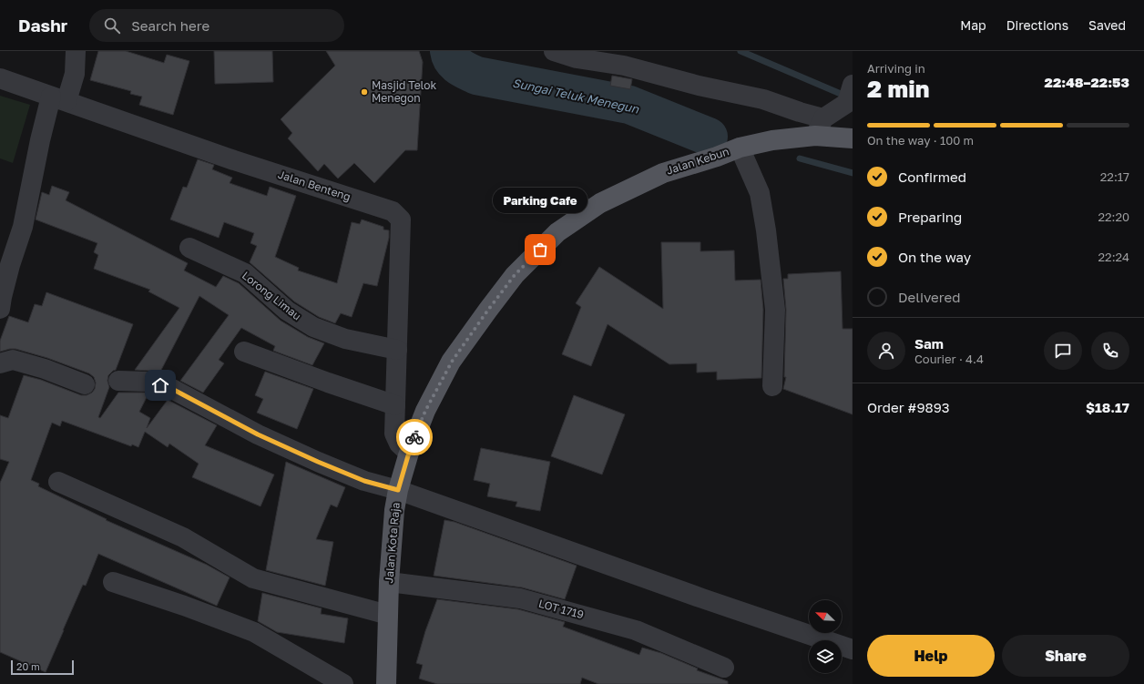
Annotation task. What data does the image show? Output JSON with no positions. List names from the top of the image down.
{
  "streets": {
    "main road": ["Jalan Kebun", "Jalan Kota Raja"],
    "street": ["Jalan Benteng", "Lorong Limau", "LOT 1719"]
  },
  "crossings": [
    ["Jalan Kebun", "Jalan Kota Raja"],
    ["Jalan Benteng", "Lorong Limau"],
    ["Jalan Benteng", "Jalan Kota Raja"],
    ["Jalan Kota Raja", "LOT 1719"]
  ],
  "water": ["Sungai Teluk Menegun"],
  "places": ["Masjid Telok Menegon", "Parking Cafe"],
  "scale_bar": "20 m",
  "north": "top left",
  "page": {
    "header": "Dashr",
    "search": "Search here",
    "nav": ["Map", "Directions", "Saved"],
    "heading": ["2 min", "Arriving in", "22:48–22:53"],
    "panel": [
      "Sam",
      "Courier · 4.4",
      "Order #9893",
      "$18.17"
    ],
    "bar": "On the way · 100 m",
    "list": [
      ["Confirmed", "22:17"],
      ["Preparing", "22:20"],
      ["On the way", "22:24"],
      "Delivered"
    ],
    "bubble": "Parking Cafe",
    "buttons": ["Help", "Share"],
    "scale": "20 m"
  }
}
